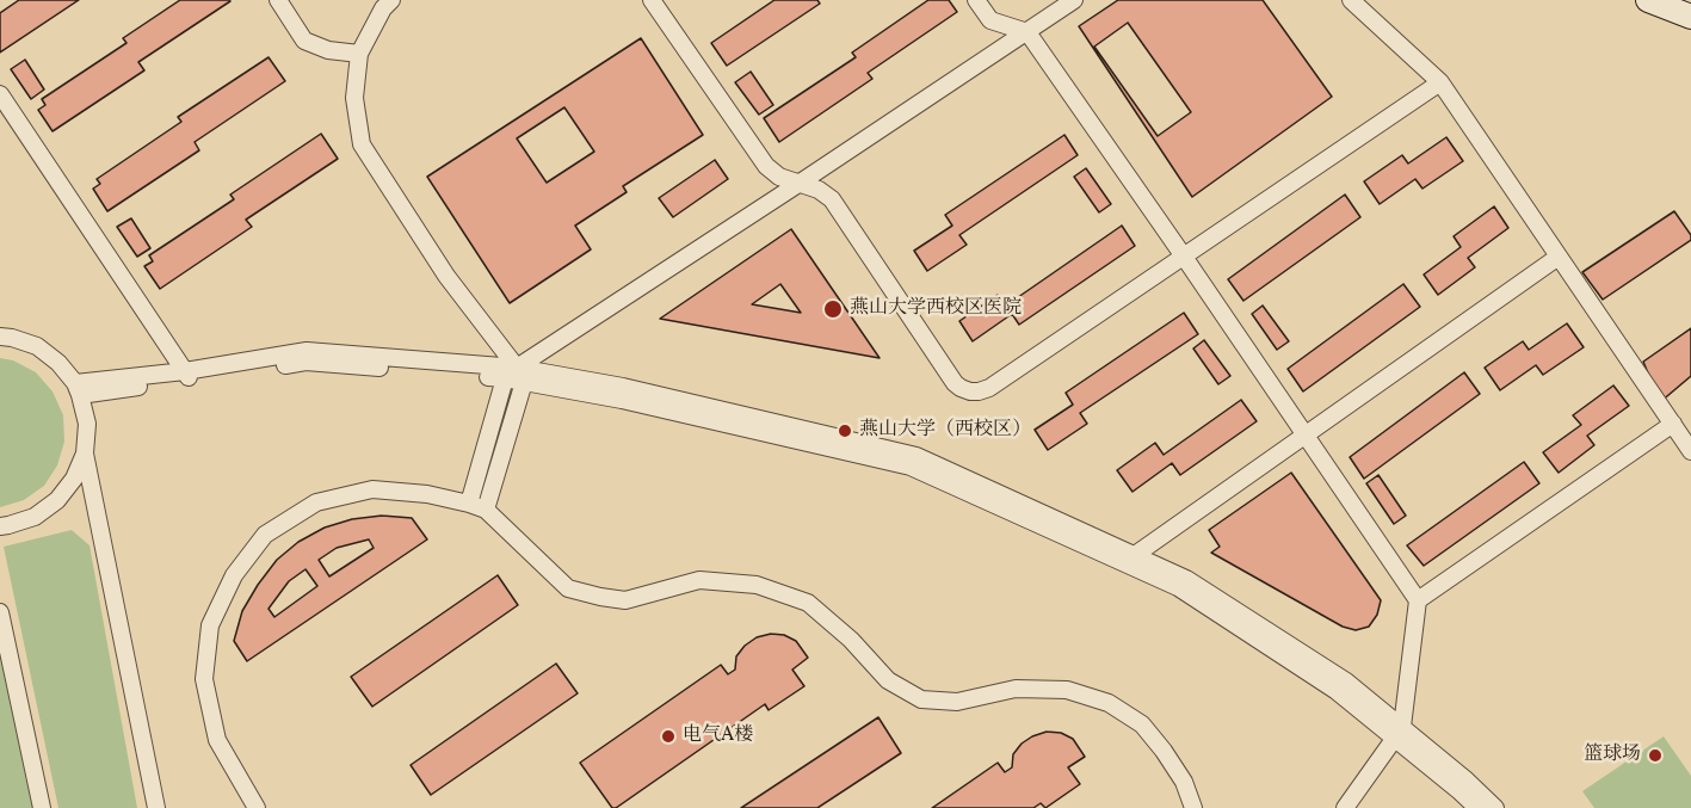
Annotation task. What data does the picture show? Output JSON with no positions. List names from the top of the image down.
{
  "places": [
    "燕山大学西校区医院",
    "燕山大学（西校区）",
    "电气A楼",
    "篮球场"
  ]
}
